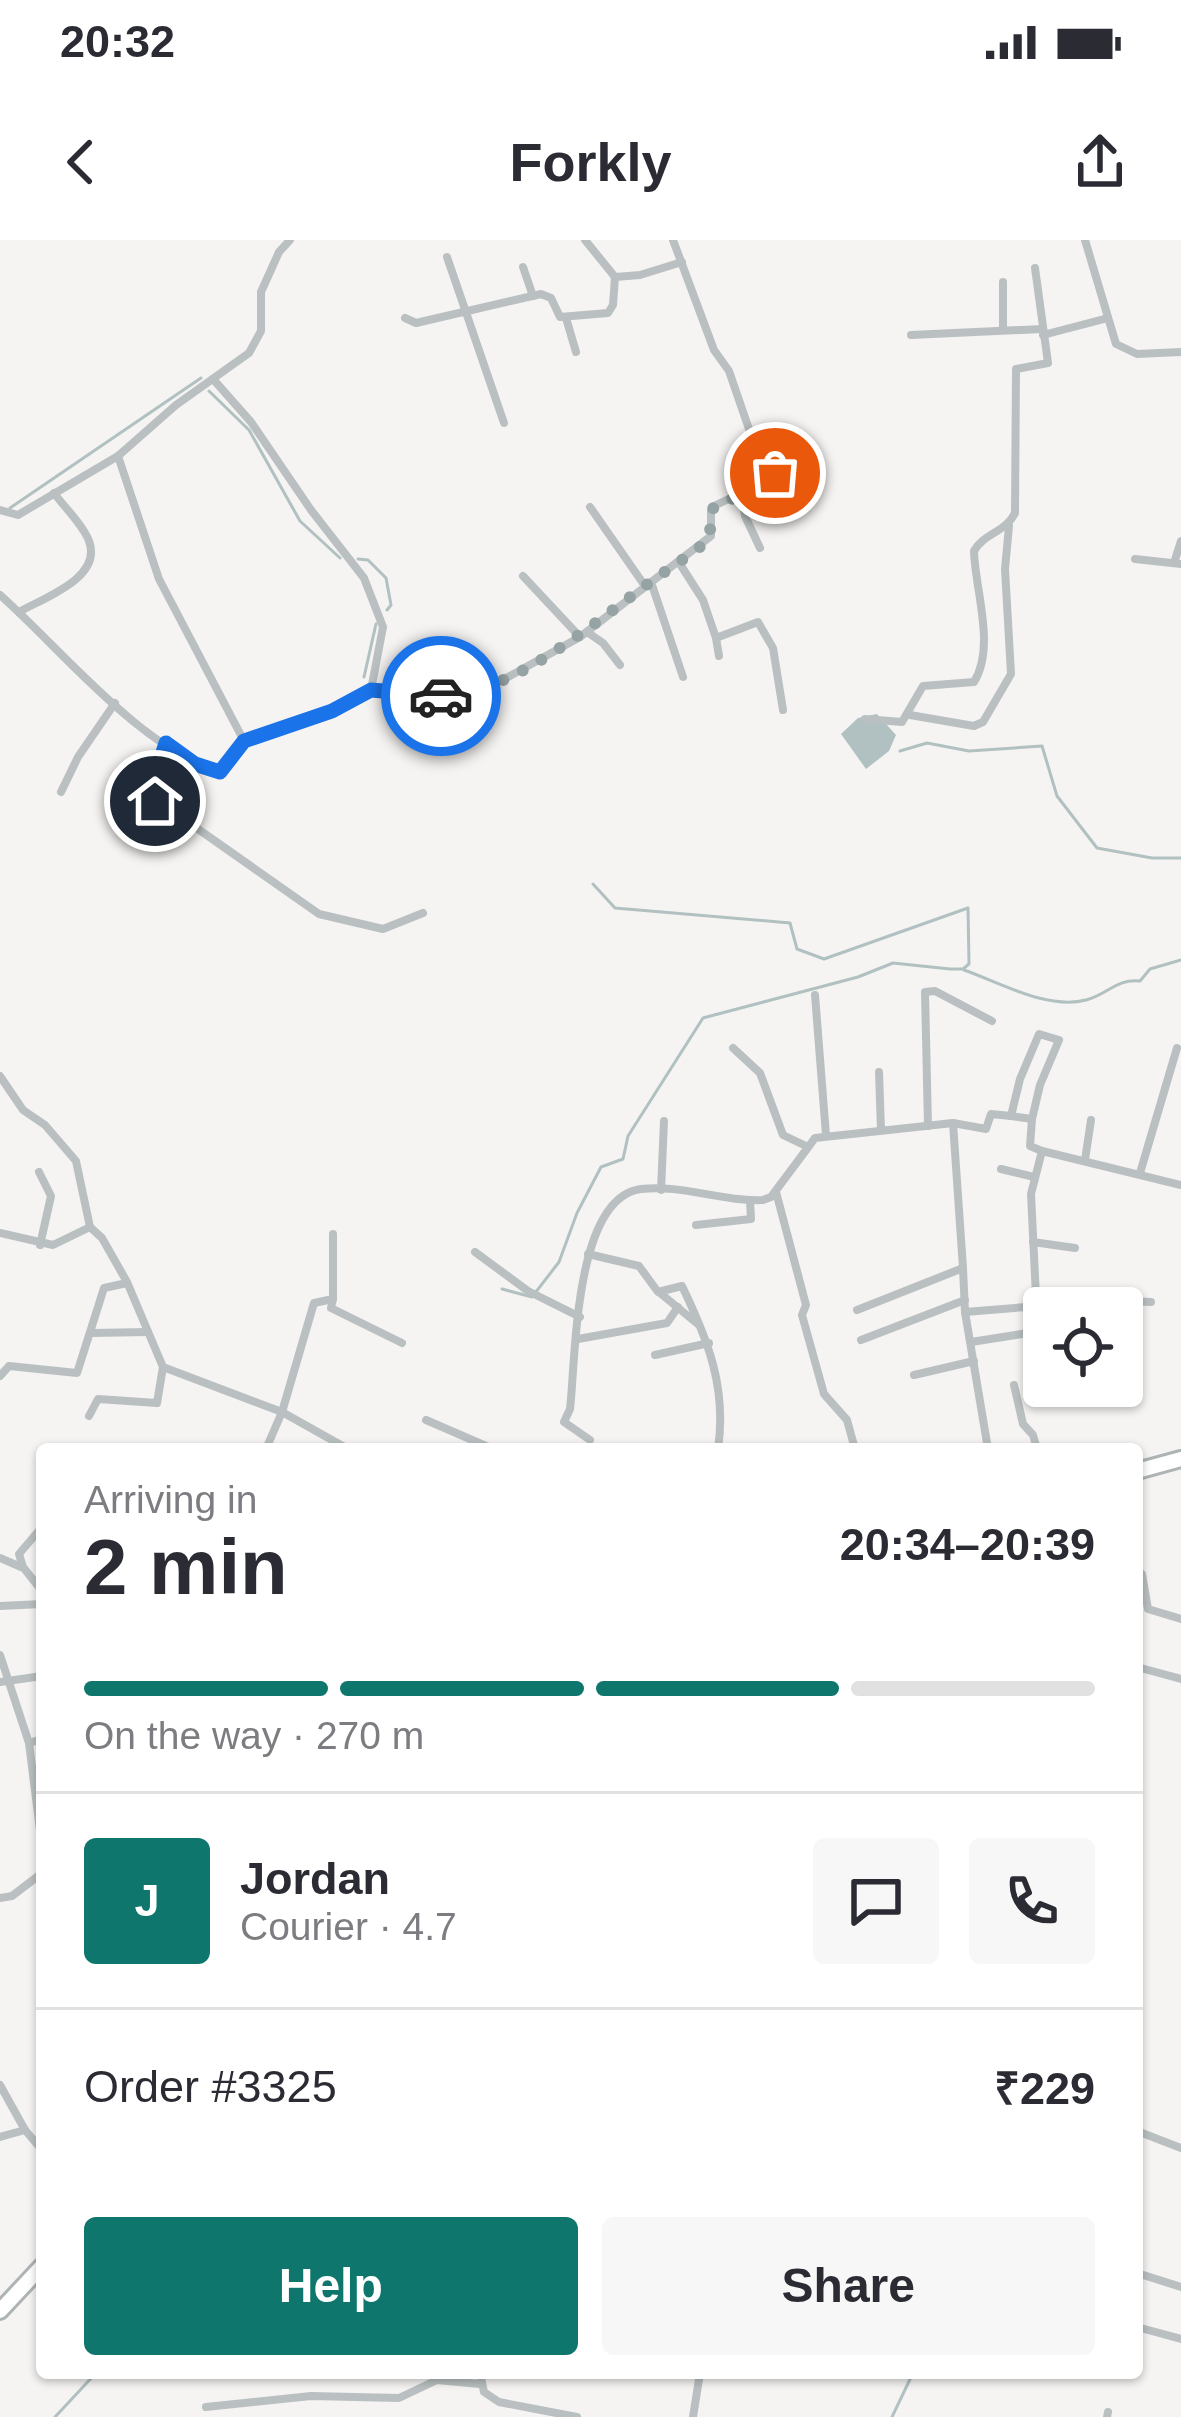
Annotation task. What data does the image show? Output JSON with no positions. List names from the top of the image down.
{
  "page": {
    "status": "20:32",
    "header": "Forkly",
    "heading": ["2 min", "Arriving in", "20:34–20:39"],
    "panel": [
      "Jordan",
      "Courier · 4.7",
      "Order #3325",
      "₹229"
    ],
    "bar": "On the way · 270 m",
    "round": "J",
    "buttons": ["Help", "Share"]
  }
}
